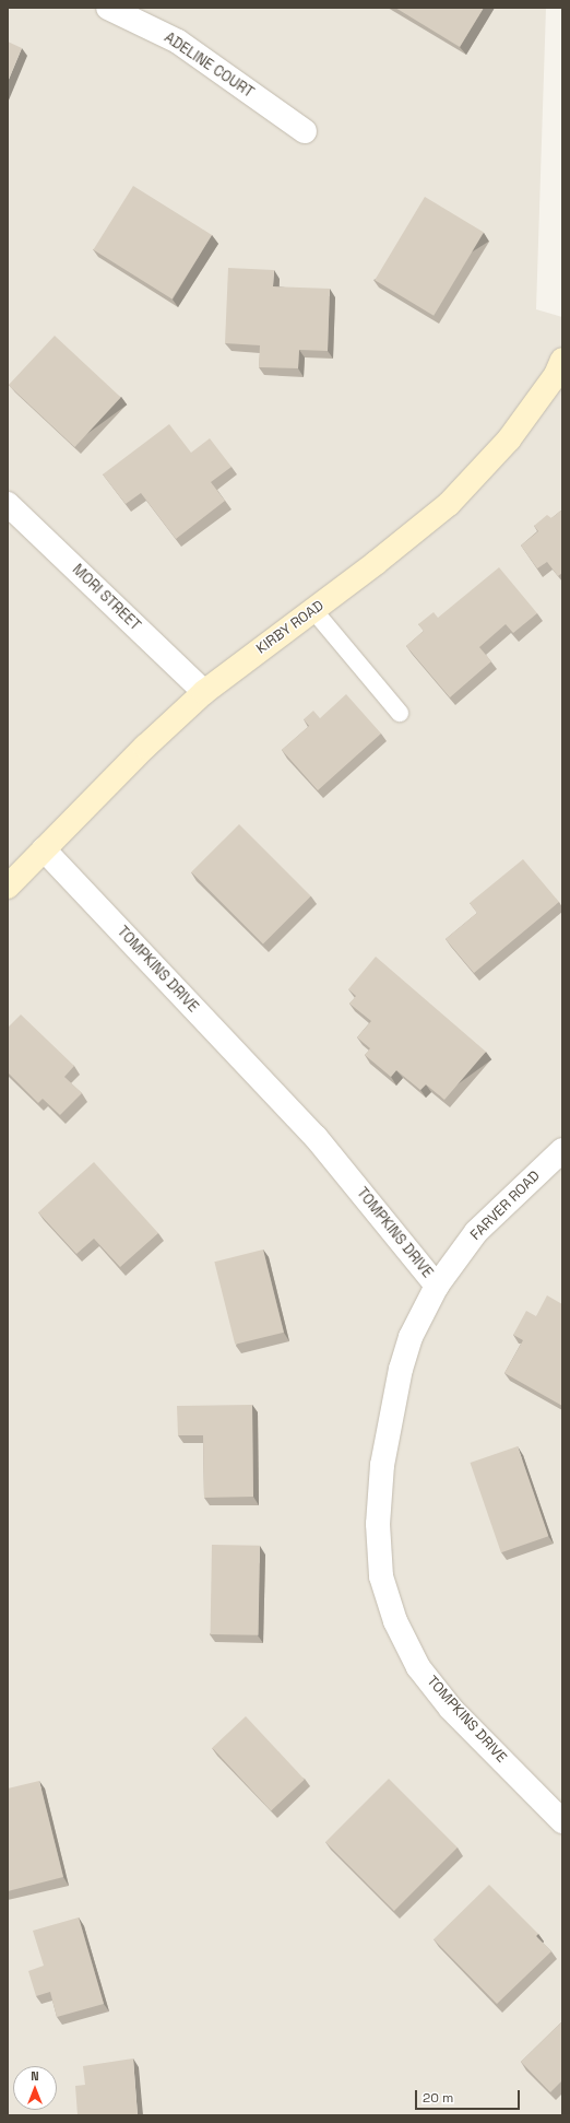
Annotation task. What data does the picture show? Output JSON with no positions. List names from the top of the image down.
{
  "streets": {
    "main road": ["KIRBY ROAD"],
    "street": [
      "ADELINE COURT",
      "MORI STREET",
      "TOMPKINS DRIVE",
      "FARVER ROAD"
    ]
  },
  "crossings": [
    ["MORI STREET", "KIRBY ROAD"],
    ["KIRBY ROAD", "TOMPKINS DRIVE"],
    ["TOMPKINS DRIVE", "FARVER ROAD"]
  ],
  "scale_bar": "20 m",
  "north": "top"
}
